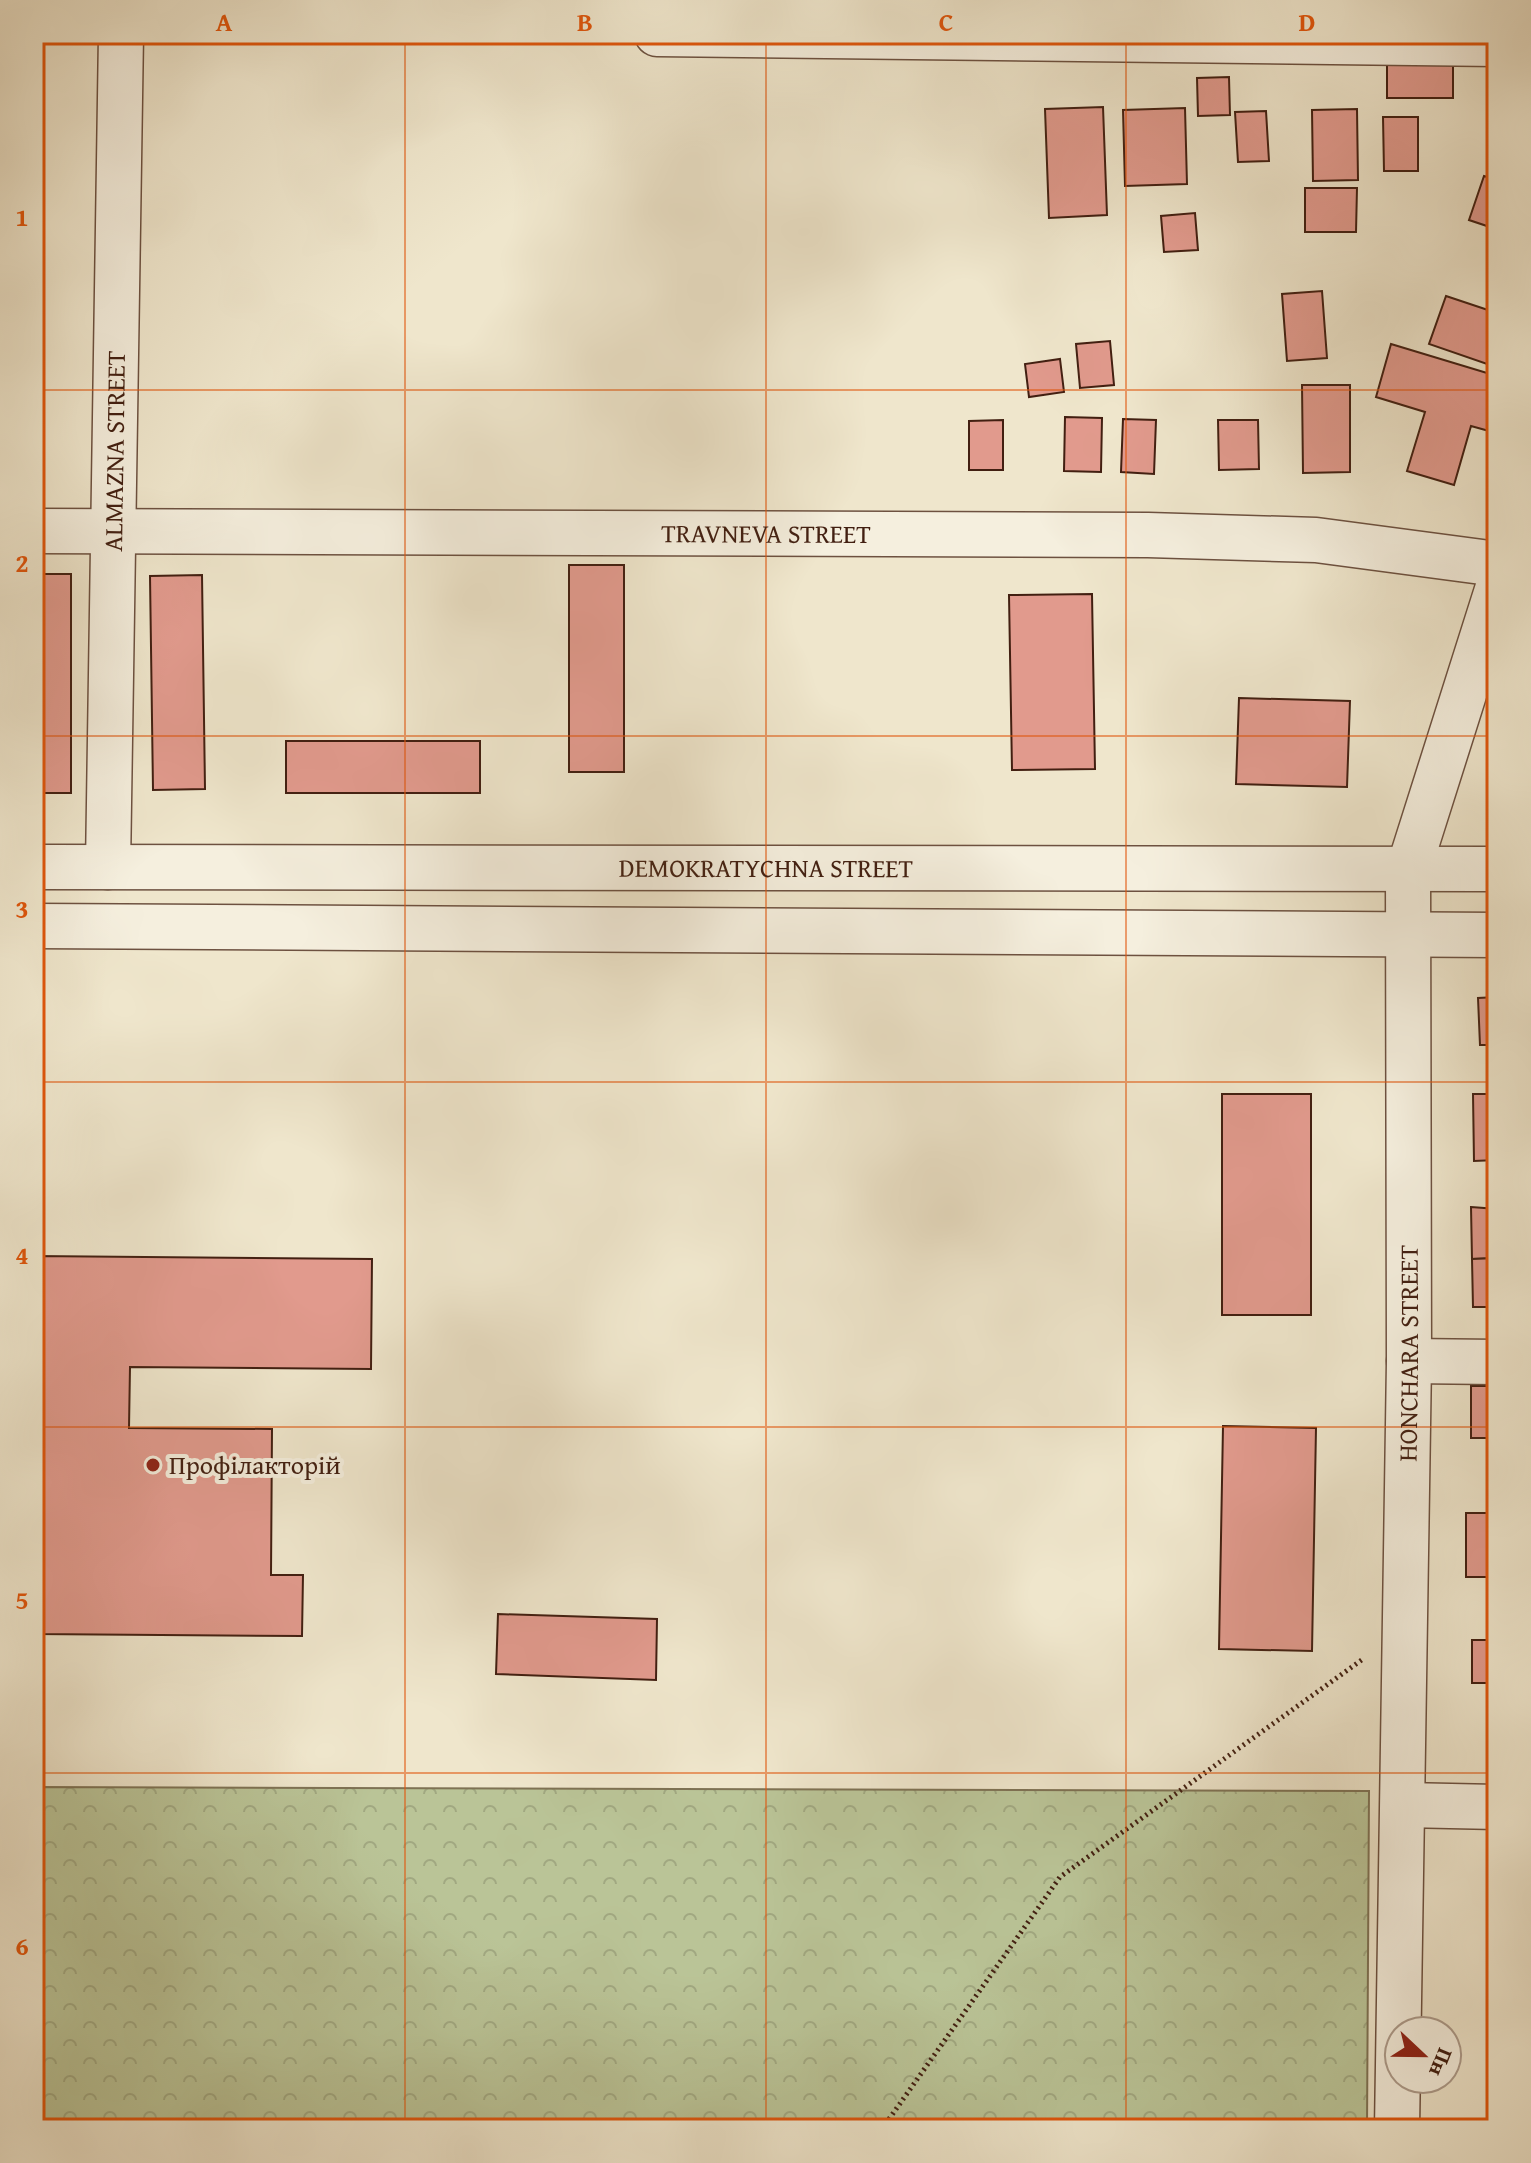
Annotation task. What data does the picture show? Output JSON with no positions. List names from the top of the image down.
{
  "streets": {
    "street": [
      "ALMAZNA STREET",
      "TRAVNEVA STREET",
      "DEMOKRATYCHNA STREET",
      "HONCHARA STREET"
    ]
  },
  "crossings": [
    ["ALMAZNA STREET", "TRAVNEVA STREET"],
    ["ALMAZNA STREET", "DEMOKRATYCHNA STREET"],
    ["DEMOKRATYCHNA STREET", "HONCHARA STREET"]
  ],
  "places": ["Профілакторій"],
  "north": "right",
  "grid": {
    "columns": [
      "A",
      "B",
      "C",
      "D"
    ],
    "rows": [
      "1",
      "2",
      "3",
      "4",
      "5",
      "6"
    ]
  }
}
